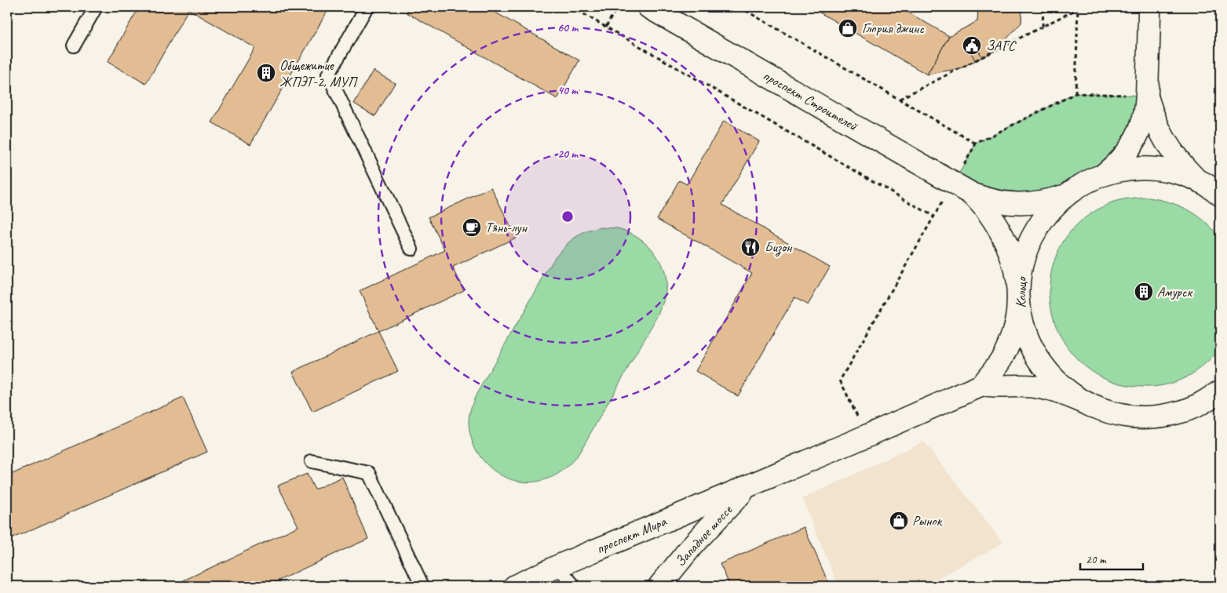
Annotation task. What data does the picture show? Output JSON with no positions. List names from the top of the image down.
{
  "streets": {
    "main road": [
      "проспект Строителей",
      "Кольцо",
      "проспект Мира",
      "Западное шоссе"
    ]
  },
  "crossings": [
    ["проспект Мира", "Западное шоссе"]
  ],
  "places": {
    "shop": ["Глория джинс", "Рынок"],
    "public building": ["ЗАГС"],
    "building": ["Общежитие ЖПЭТ-2, МУП", "Амурск"],
    "cafe": ["Тянь-лун"],
    "restaurant": ["Бизон"]
  },
  "scale_bar": "20 m",
  "rings": ["60 m", "40 m", "20 m"]
}
